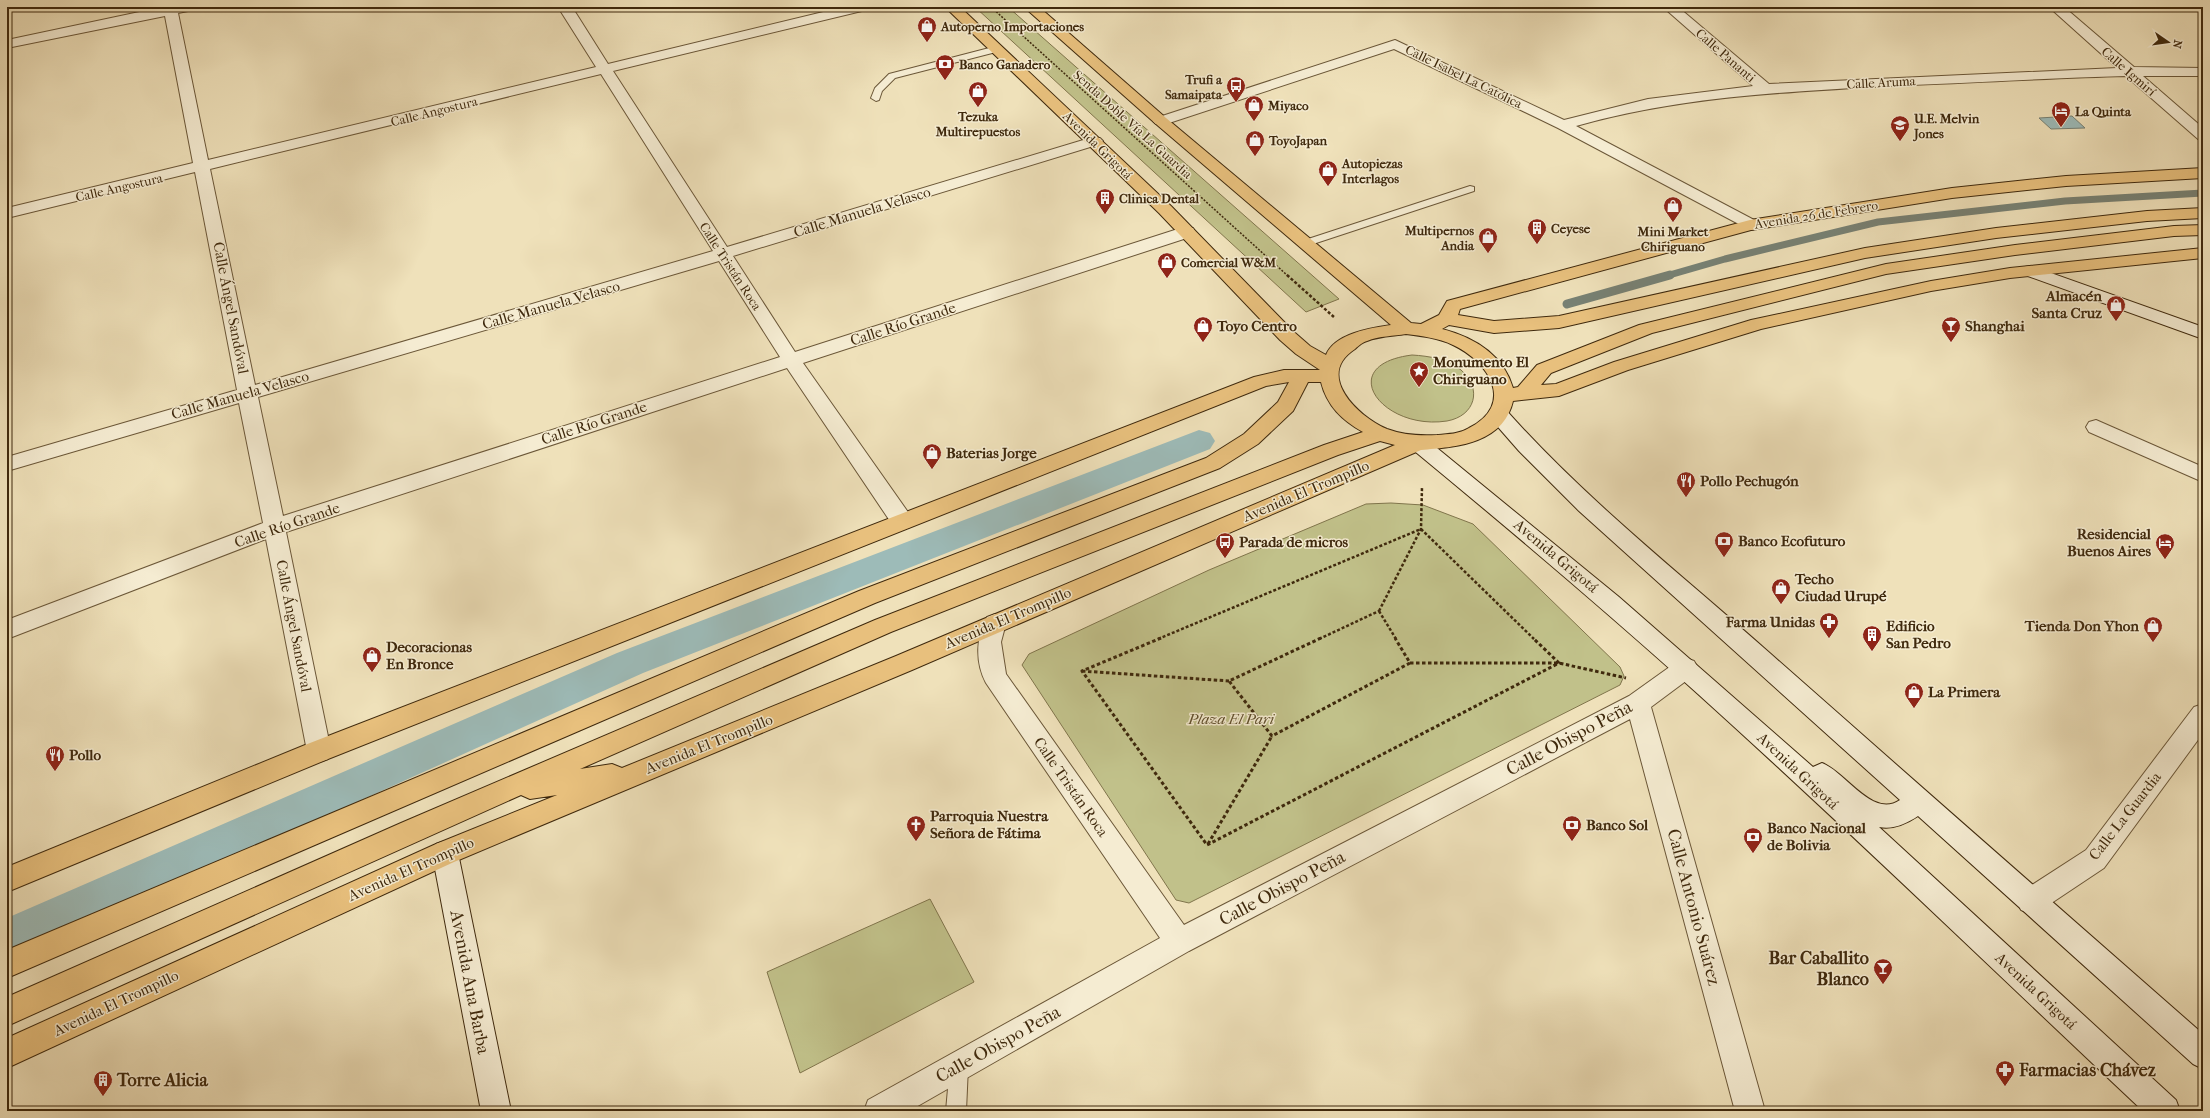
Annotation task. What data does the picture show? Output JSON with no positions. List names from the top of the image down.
{
  "streets": {
    "main road": ["Avenida Grigotá", "Avenida 26 de Febrero", "Avenida El Trompillo"],
    "street": [
      "Calle Pananti",
      "Calle Igmirí",
      "Calle Isabel La Católica",
      "Calle Aruma",
      "Calle Angostura",
      "Calle Manuela Velasco",
      "Calle Tristán Roca",
      "Calle Ángel Sandóval",
      "Calle Río Grande",
      "Calle Obispo Peña",
      "Calle La Guardia",
      "Calle Antonio Suárez",
      "Avenida Ana Barba"
    ],
    "path": ["Senda Doble Vía La Guardia"]
  },
  "crossings": [
    ["Calle Pananti", "Calle Aruma"],
    ["Calle Igmirí", "Calle Aruma"],
    ["Calle Isabel La Católica", "Calle Aruma"],
    ["Calle Isabel La Católica", "Avenida 26 de Febrero"],
    ["Calle Angostura", "Calle Tristán Roca"],
    ["Calle Angostura", "Calle Ángel Sandóval"],
    ["Avenida Grigotá", "Calle Manuela Velasco"],
    ["Avenida Grigotá", "Calle Río Grande"],
    ["Avenida Grigotá", "Avenida El Trompillo"],
    ["Avenida Grigotá", "Calle Obispo Peña"],
    ["Calle Manuela Velasco", "Calle Tristán Roca"],
    ["Calle Manuela Velasco", "Calle Ángel Sandóval"],
    ["Calle Tristán Roca", "Calle Río Grande"],
    ["Calle Tristán Roca", "Avenida El Trompillo"],
    ["Calle Tristán Roca", "Calle Obispo Peña"],
    ["Calle Ángel Sandóval", "Calle Río Grande"],
    ["Avenida El Trompillo", "Avenida Ana Barba"],
    ["Calle Obispo Peña", "Calle Antonio Suárez"]
  ],
  "parks": ["Plaza El Pari"],
  "places": {
    "shop": [
      "Autoperno Importaciones",
      "Tezuka Multirepuestos",
      "Miyaco",
      "ToyoJapan",
      "Autopiezas Interlagos",
      "Mini Market Chiriguano",
      "Multipernos Andia",
      "Comercial W&M",
      "Almacén Santa Cruz",
      "Toyo Centro",
      "Baterias Jorge",
      "Techo Ciudad Urupé",
      "Tienda Don Yhon",
      "Decoracionas En Bronce",
      "La Primera"
    ],
    "bank": [
      "Banco Ganadero",
      "Banco Ecofuturo",
      "Banco Sol",
      "Banco Nacional de Bolivia"
    ],
    "bus stop": ["Trufi a Samaipata", "Parada de micros"],
    "hotel": ["La Quinta", "Residencial Buenos Aires"],
    "school or university": ["U.E. Melvin Jones"],
    "building": [
      "Clinica Dental",
      "Ceyese",
      "Edificio San Pedro",
      "Torre Alicia"
    ],
    "bar": ["Shanghai", "Bar Caballito Blanco"],
    "place": ["Monumento El Chiriguano"],
    "restaurant": ["Pollo Pechugón", "Pollo"],
    "pharmacy": ["Farma Unidas", "Farmacias Chávez"],
    "church": ["Parroquia Nuestra Señora de Fátima"]
  },
  "north": "right"
}
